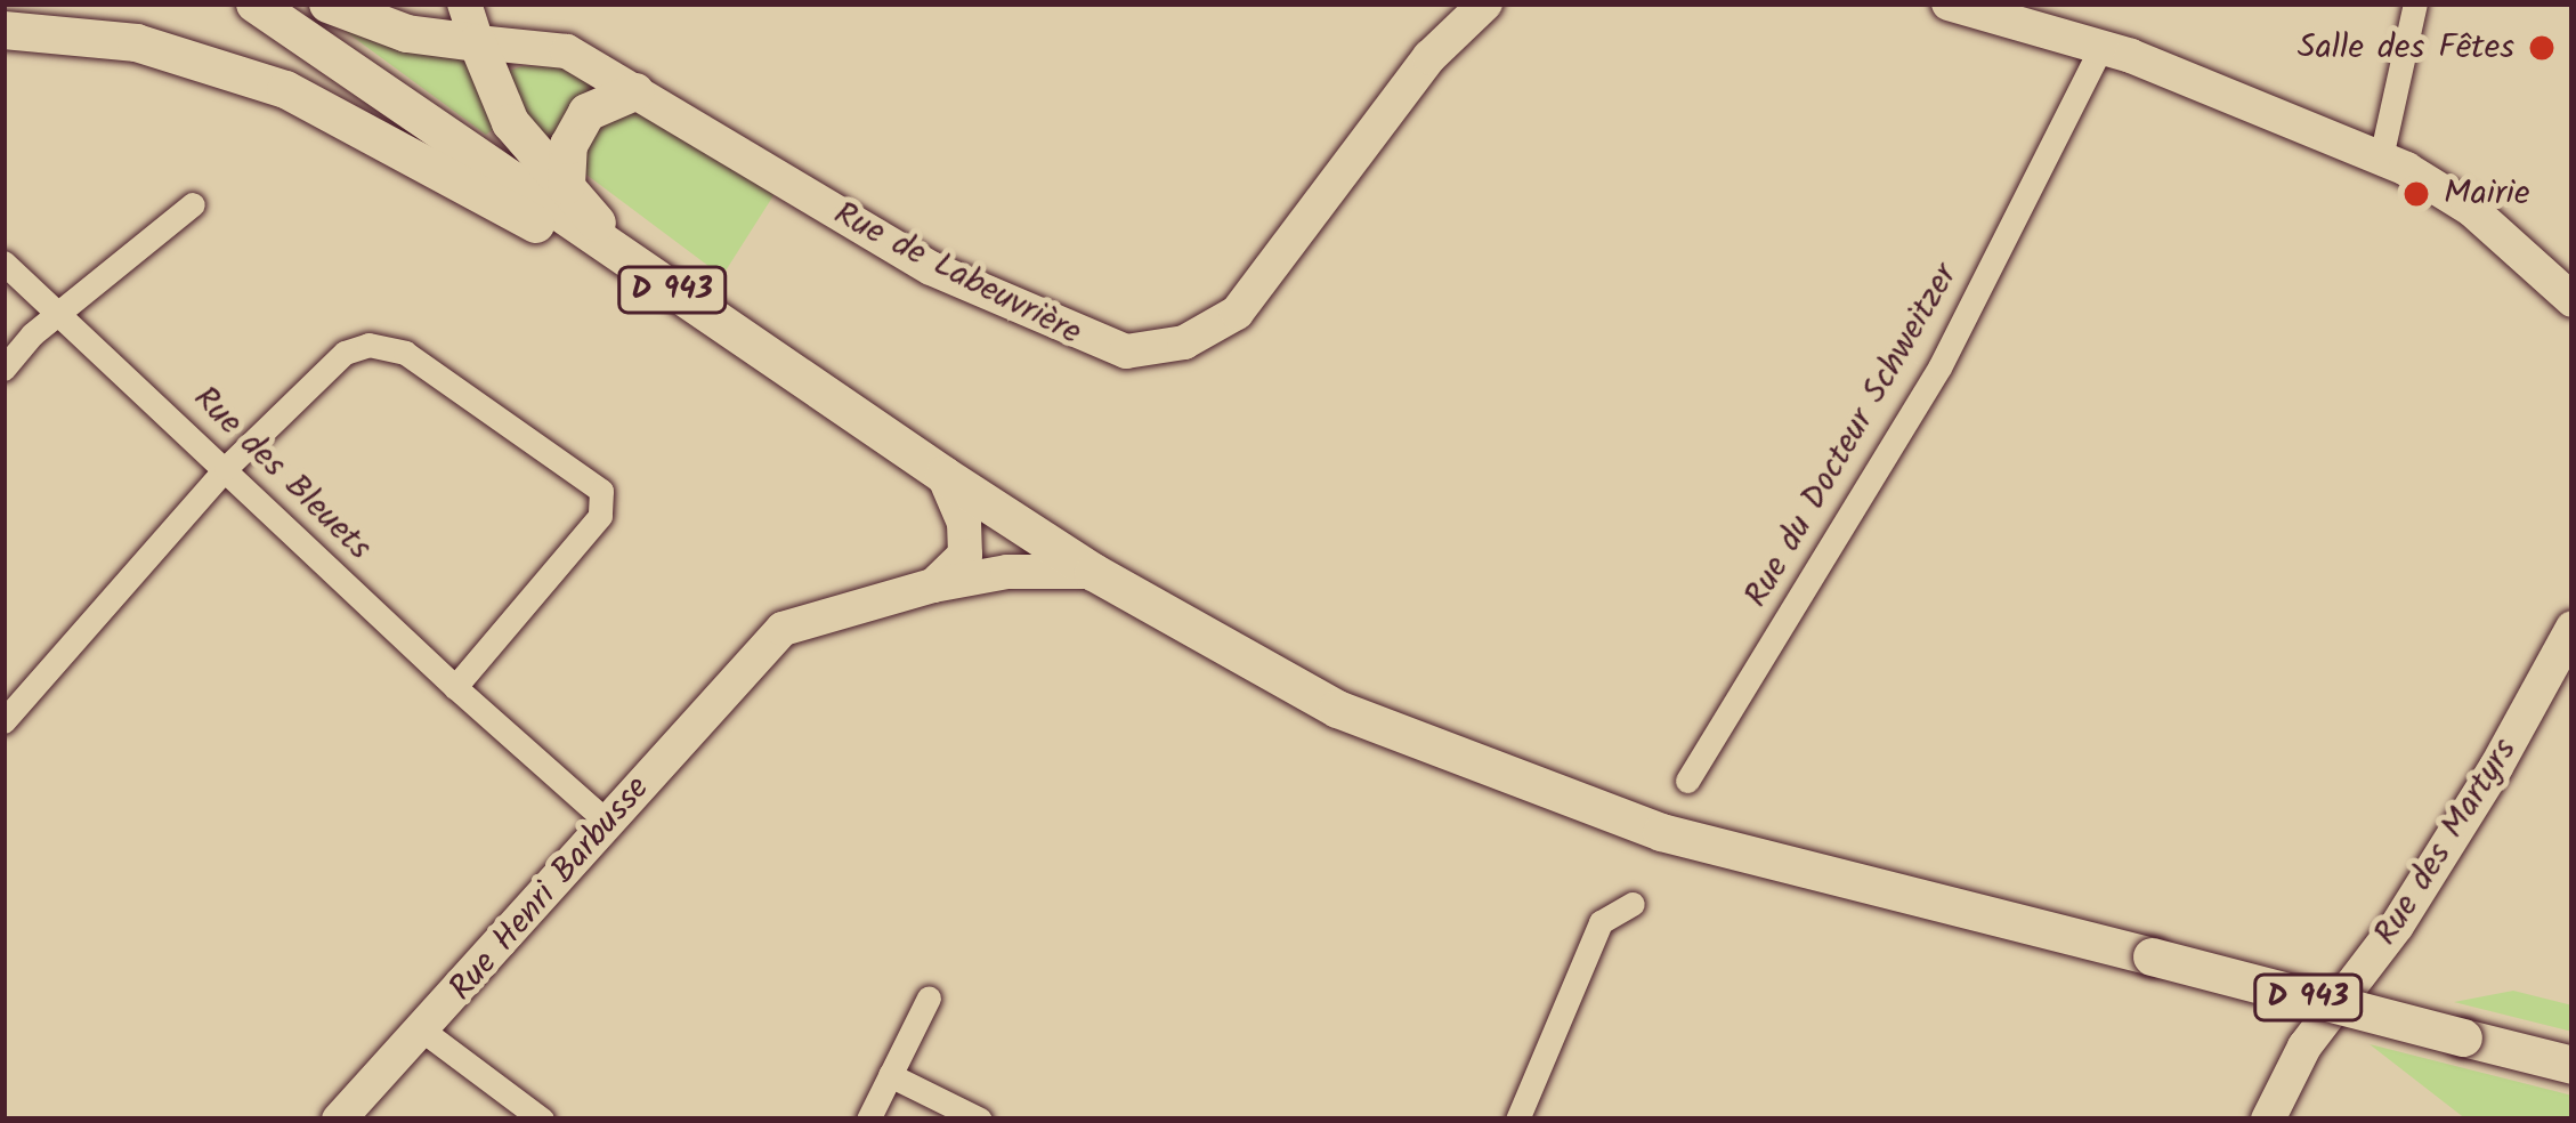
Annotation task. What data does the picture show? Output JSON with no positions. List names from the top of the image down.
{
  "streets": {
    "main road": ["D 943"],
    "street": [
      "Rue de Labeuvrière",
      "Rue du Docteur Schweitzer",
      "Rue des Bleuets",
      "Rue des Martyrs",
      "Rue Henri Barbusse"
    ]
  },
  "crossings": [
    ["D 943", "Rue Henri Barbusse"],
    ["Rue des Bleuets", "Rue Henri Barbusse"]
  ],
  "places": ["Salle des Fêtes", "Mairie"]
}
